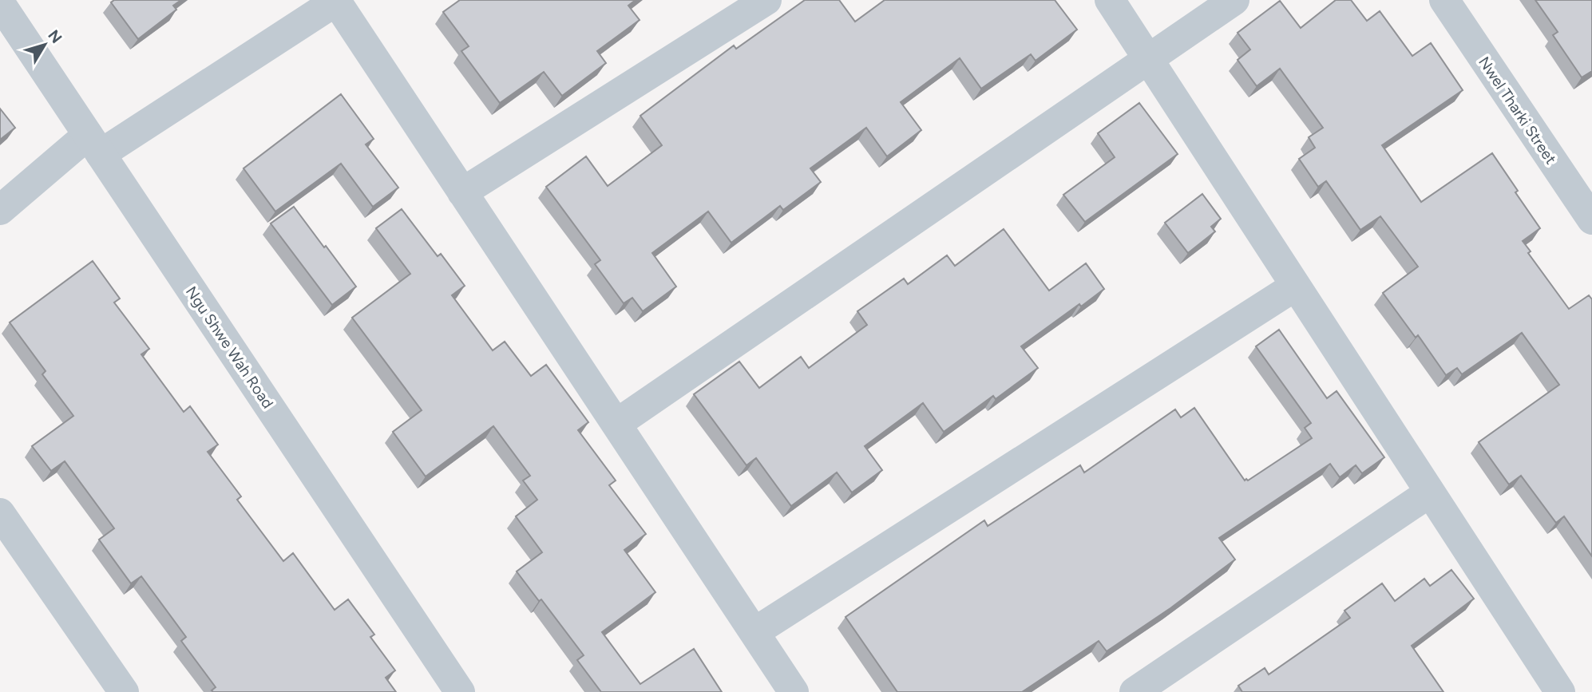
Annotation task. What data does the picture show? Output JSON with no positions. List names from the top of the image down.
{
  "streets": {
    "street": ["Nwel Tharki Street", "Ngu Shwe Wah Road"]
  },
  "north": "top right"
}
